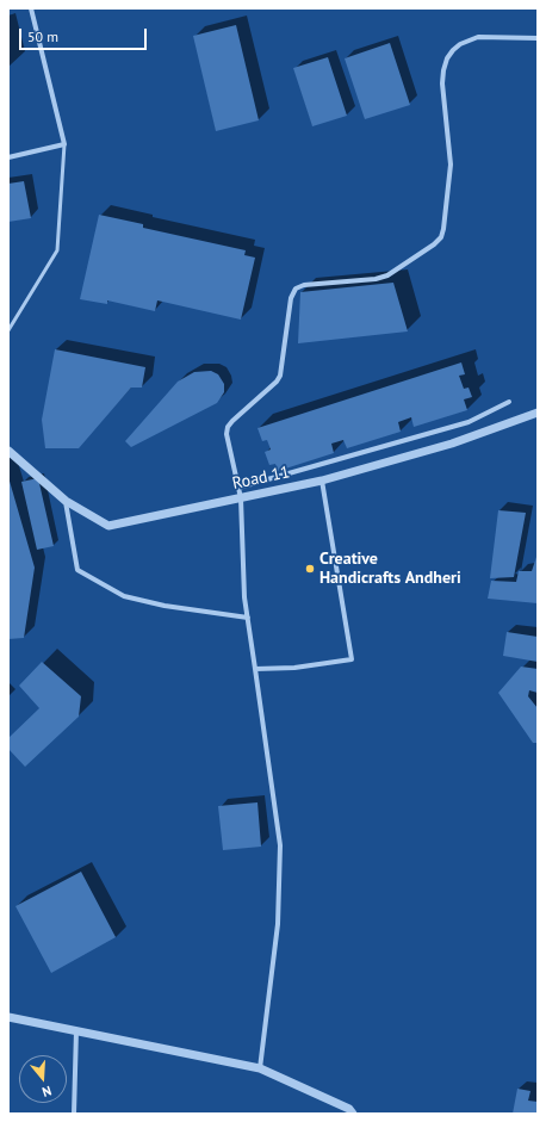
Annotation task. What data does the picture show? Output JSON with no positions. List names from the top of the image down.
{
  "streets": {
    "street": ["Road 11"]
  },
  "places": ["Creative Handicrafts Andheri"],
  "scale_bar": "50 m",
  "north": "bottom"
}
